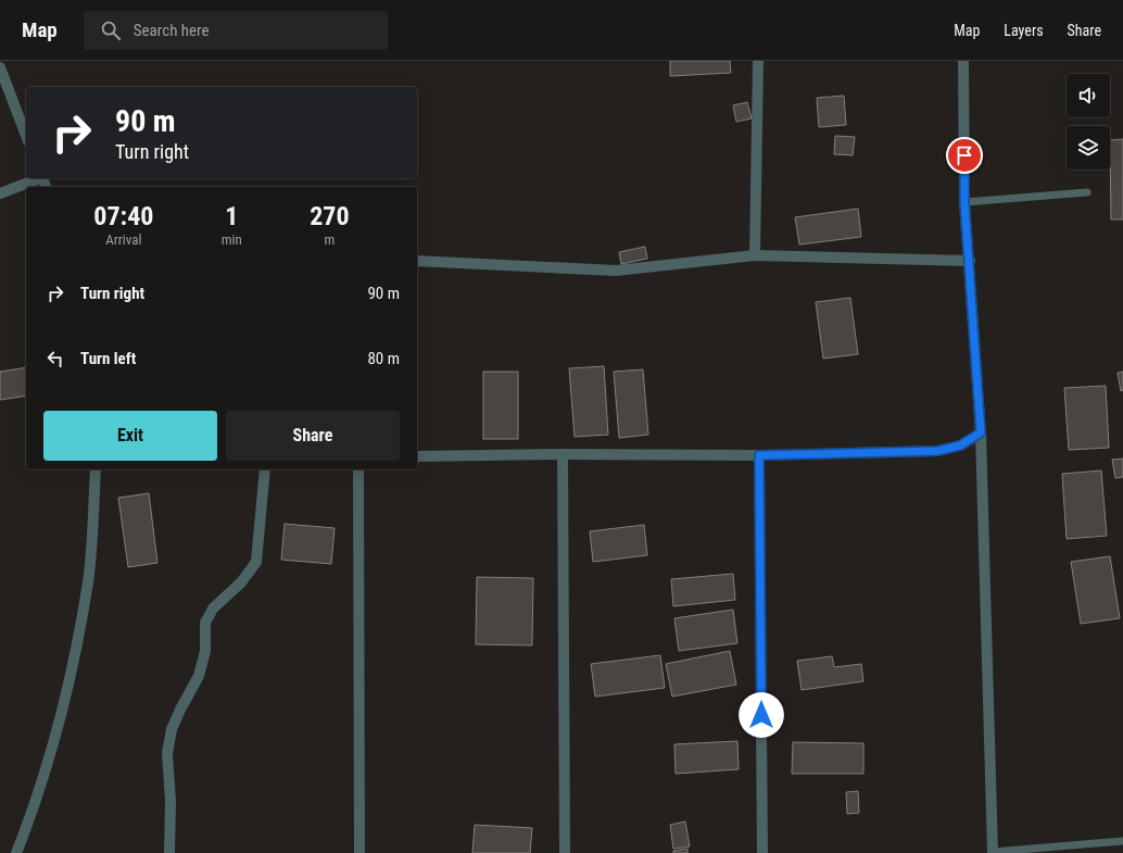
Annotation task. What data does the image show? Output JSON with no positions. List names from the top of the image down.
{
  "page": {
    "header": "Map",
    "search": "Search here",
    "nav": ["Map", "Layers", "Share"],
    "turn": ["90 m", "Turn right"],
    "eta": [
      "07:40",
      "Arrival",
      "1",
      "min",
      "270",
      "m"
    ],
    "list": [
      {
        "name": "Turn right",
        "value": "90 m"
      },
      {
        "name": "Turn left",
        "value": "80 m"
      }
    ],
    "buttons": ["Exit", "Share"]
  }
}
